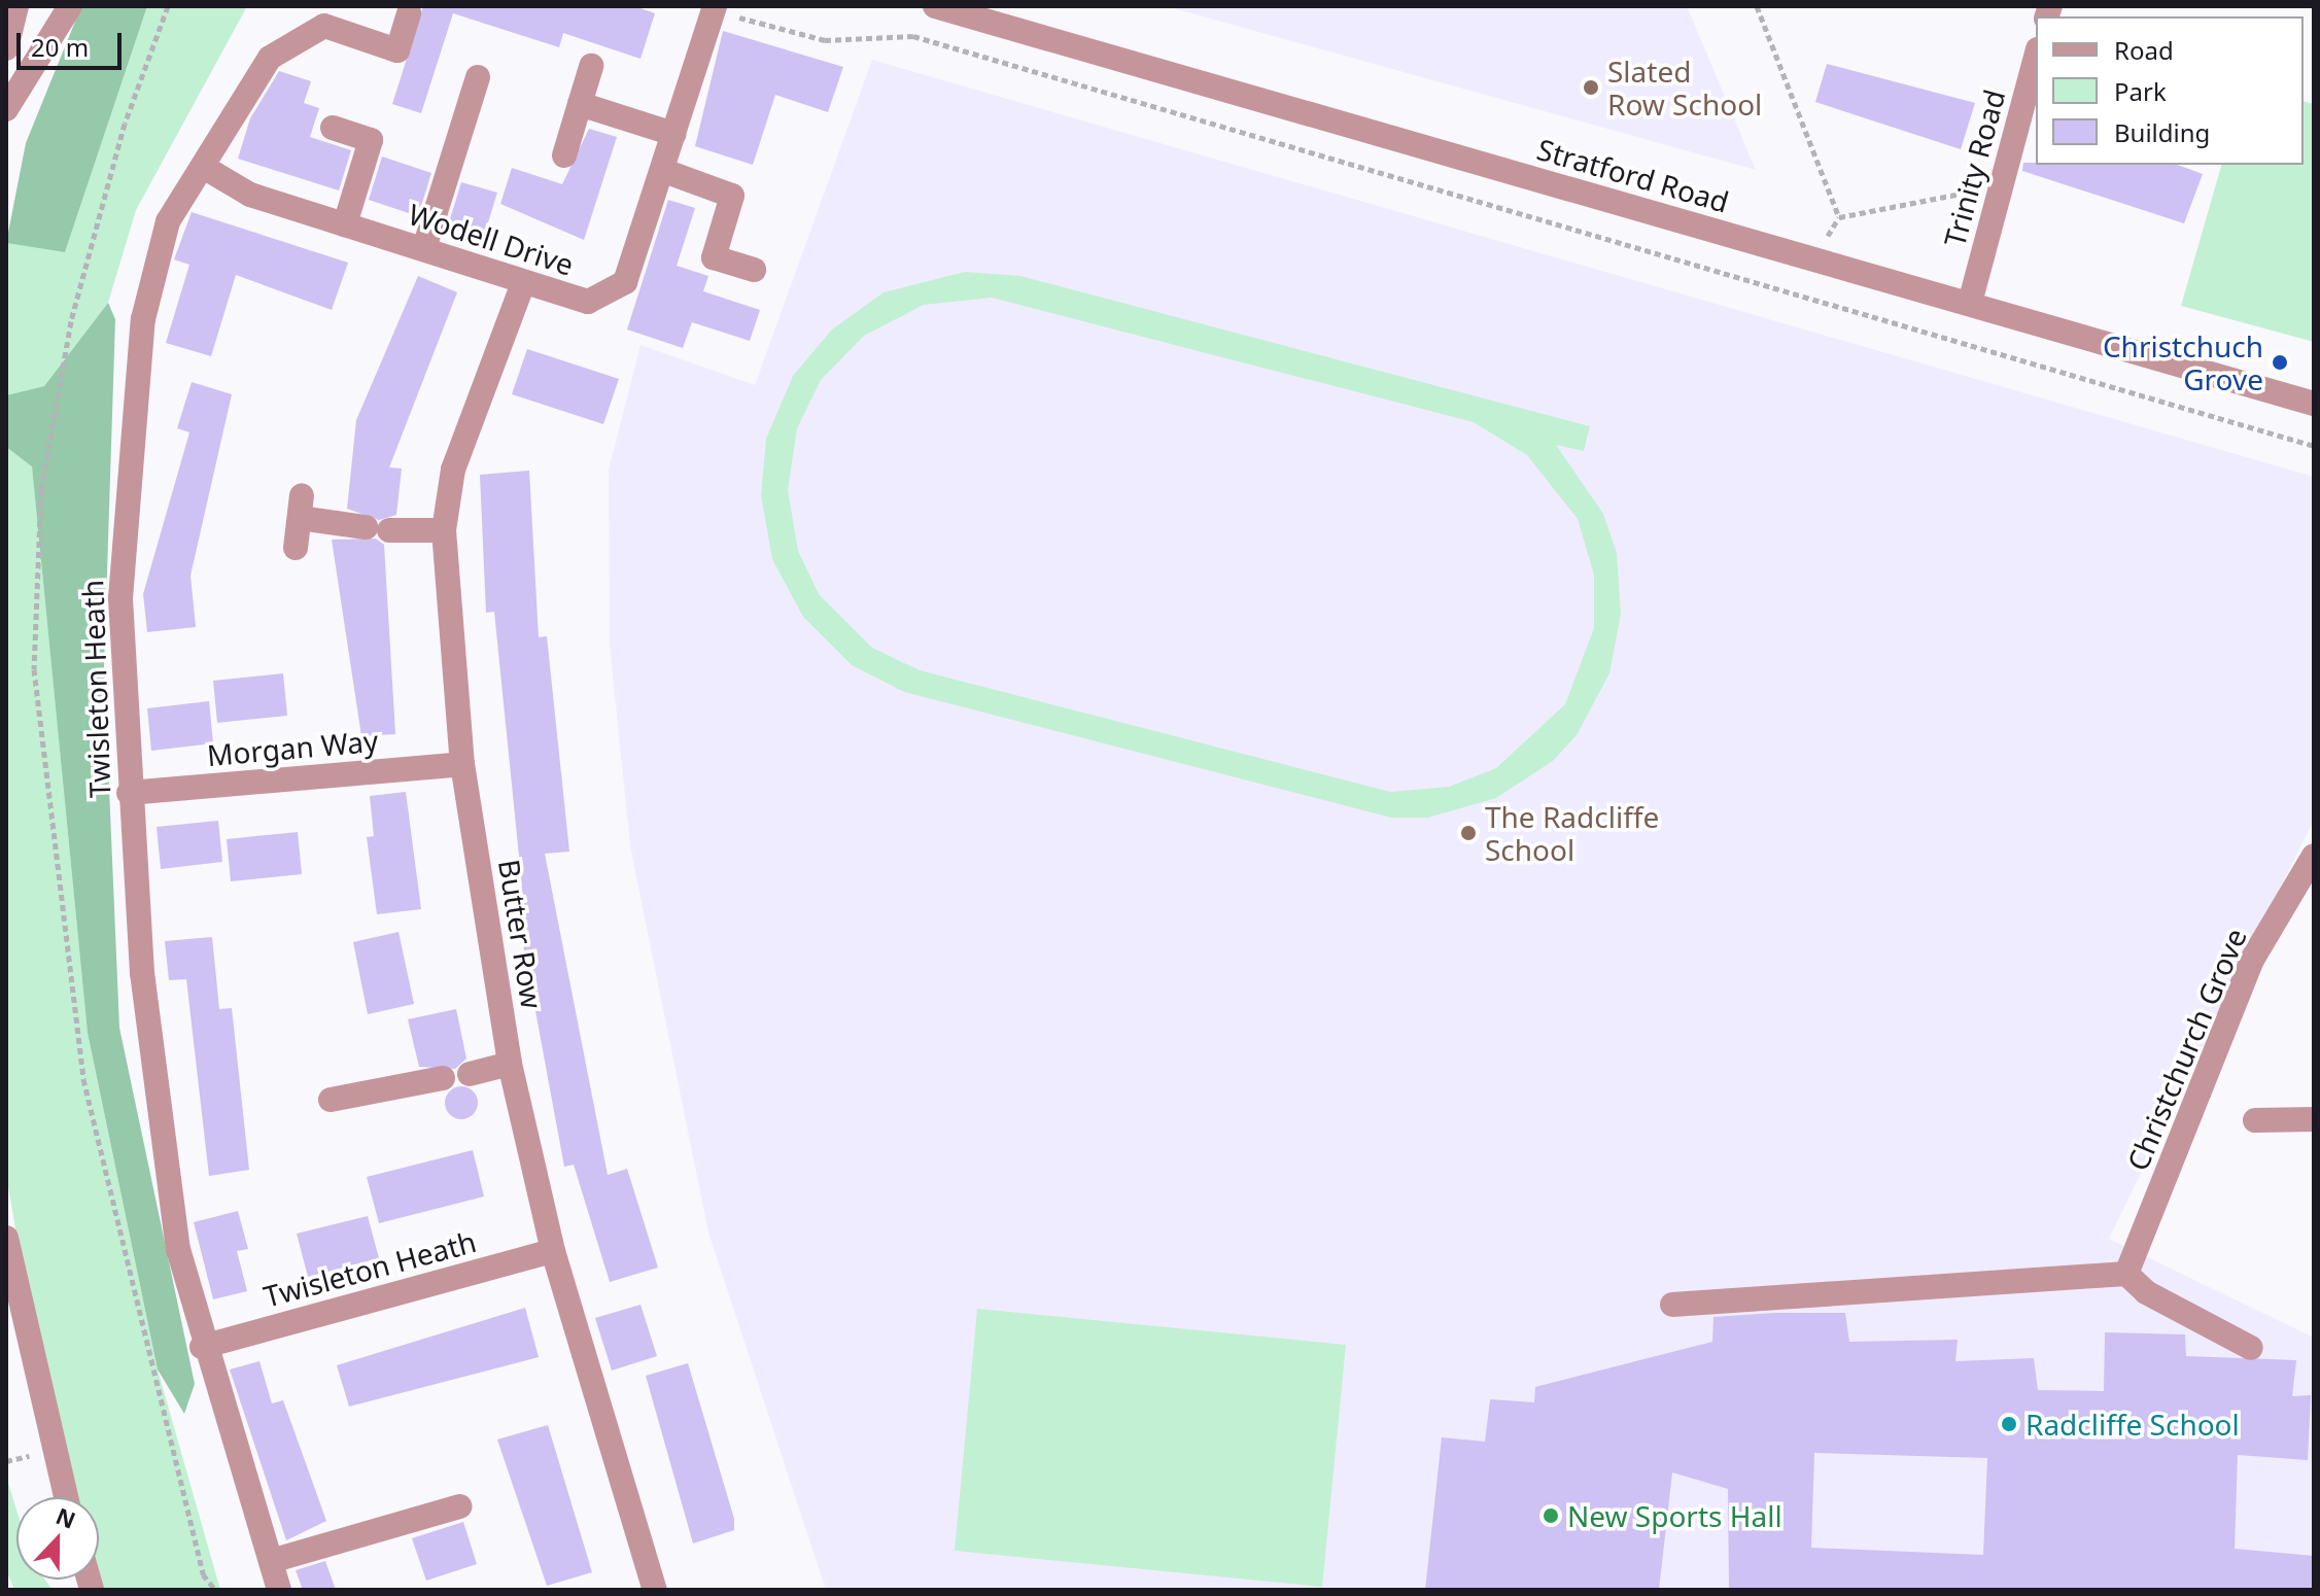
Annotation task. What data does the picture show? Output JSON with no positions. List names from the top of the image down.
{
  "streets": {
    "street": [
      "Trinity Road",
      "Stratford Road",
      "Wodell Drive",
      "Twisleton Heath",
      "Morgan Way",
      "Butter Row",
      "Christchurch Grove"
    ]
  },
  "crossings": [
    ["Trinity Road", "Stratford Road"],
    ["Wodell Drive", "Twisleton Heath"],
    ["Wodell Drive", "Butter Row"],
    ["Twisleton Heath", "Morgan Way"],
    ["Twisleton Heath", "Butter Row"],
    ["Morgan Way", "Butter Row"]
  ],
  "places": [
    "Slated Row School",
    "Christchuch Grove",
    "The Radcliffe School",
    "Radcliffe School",
    "New Sports Hall"
  ],
  "legend": ["Road", "Park", "Building"],
  "scale_bar": "20 m",
  "north": "top"
}
